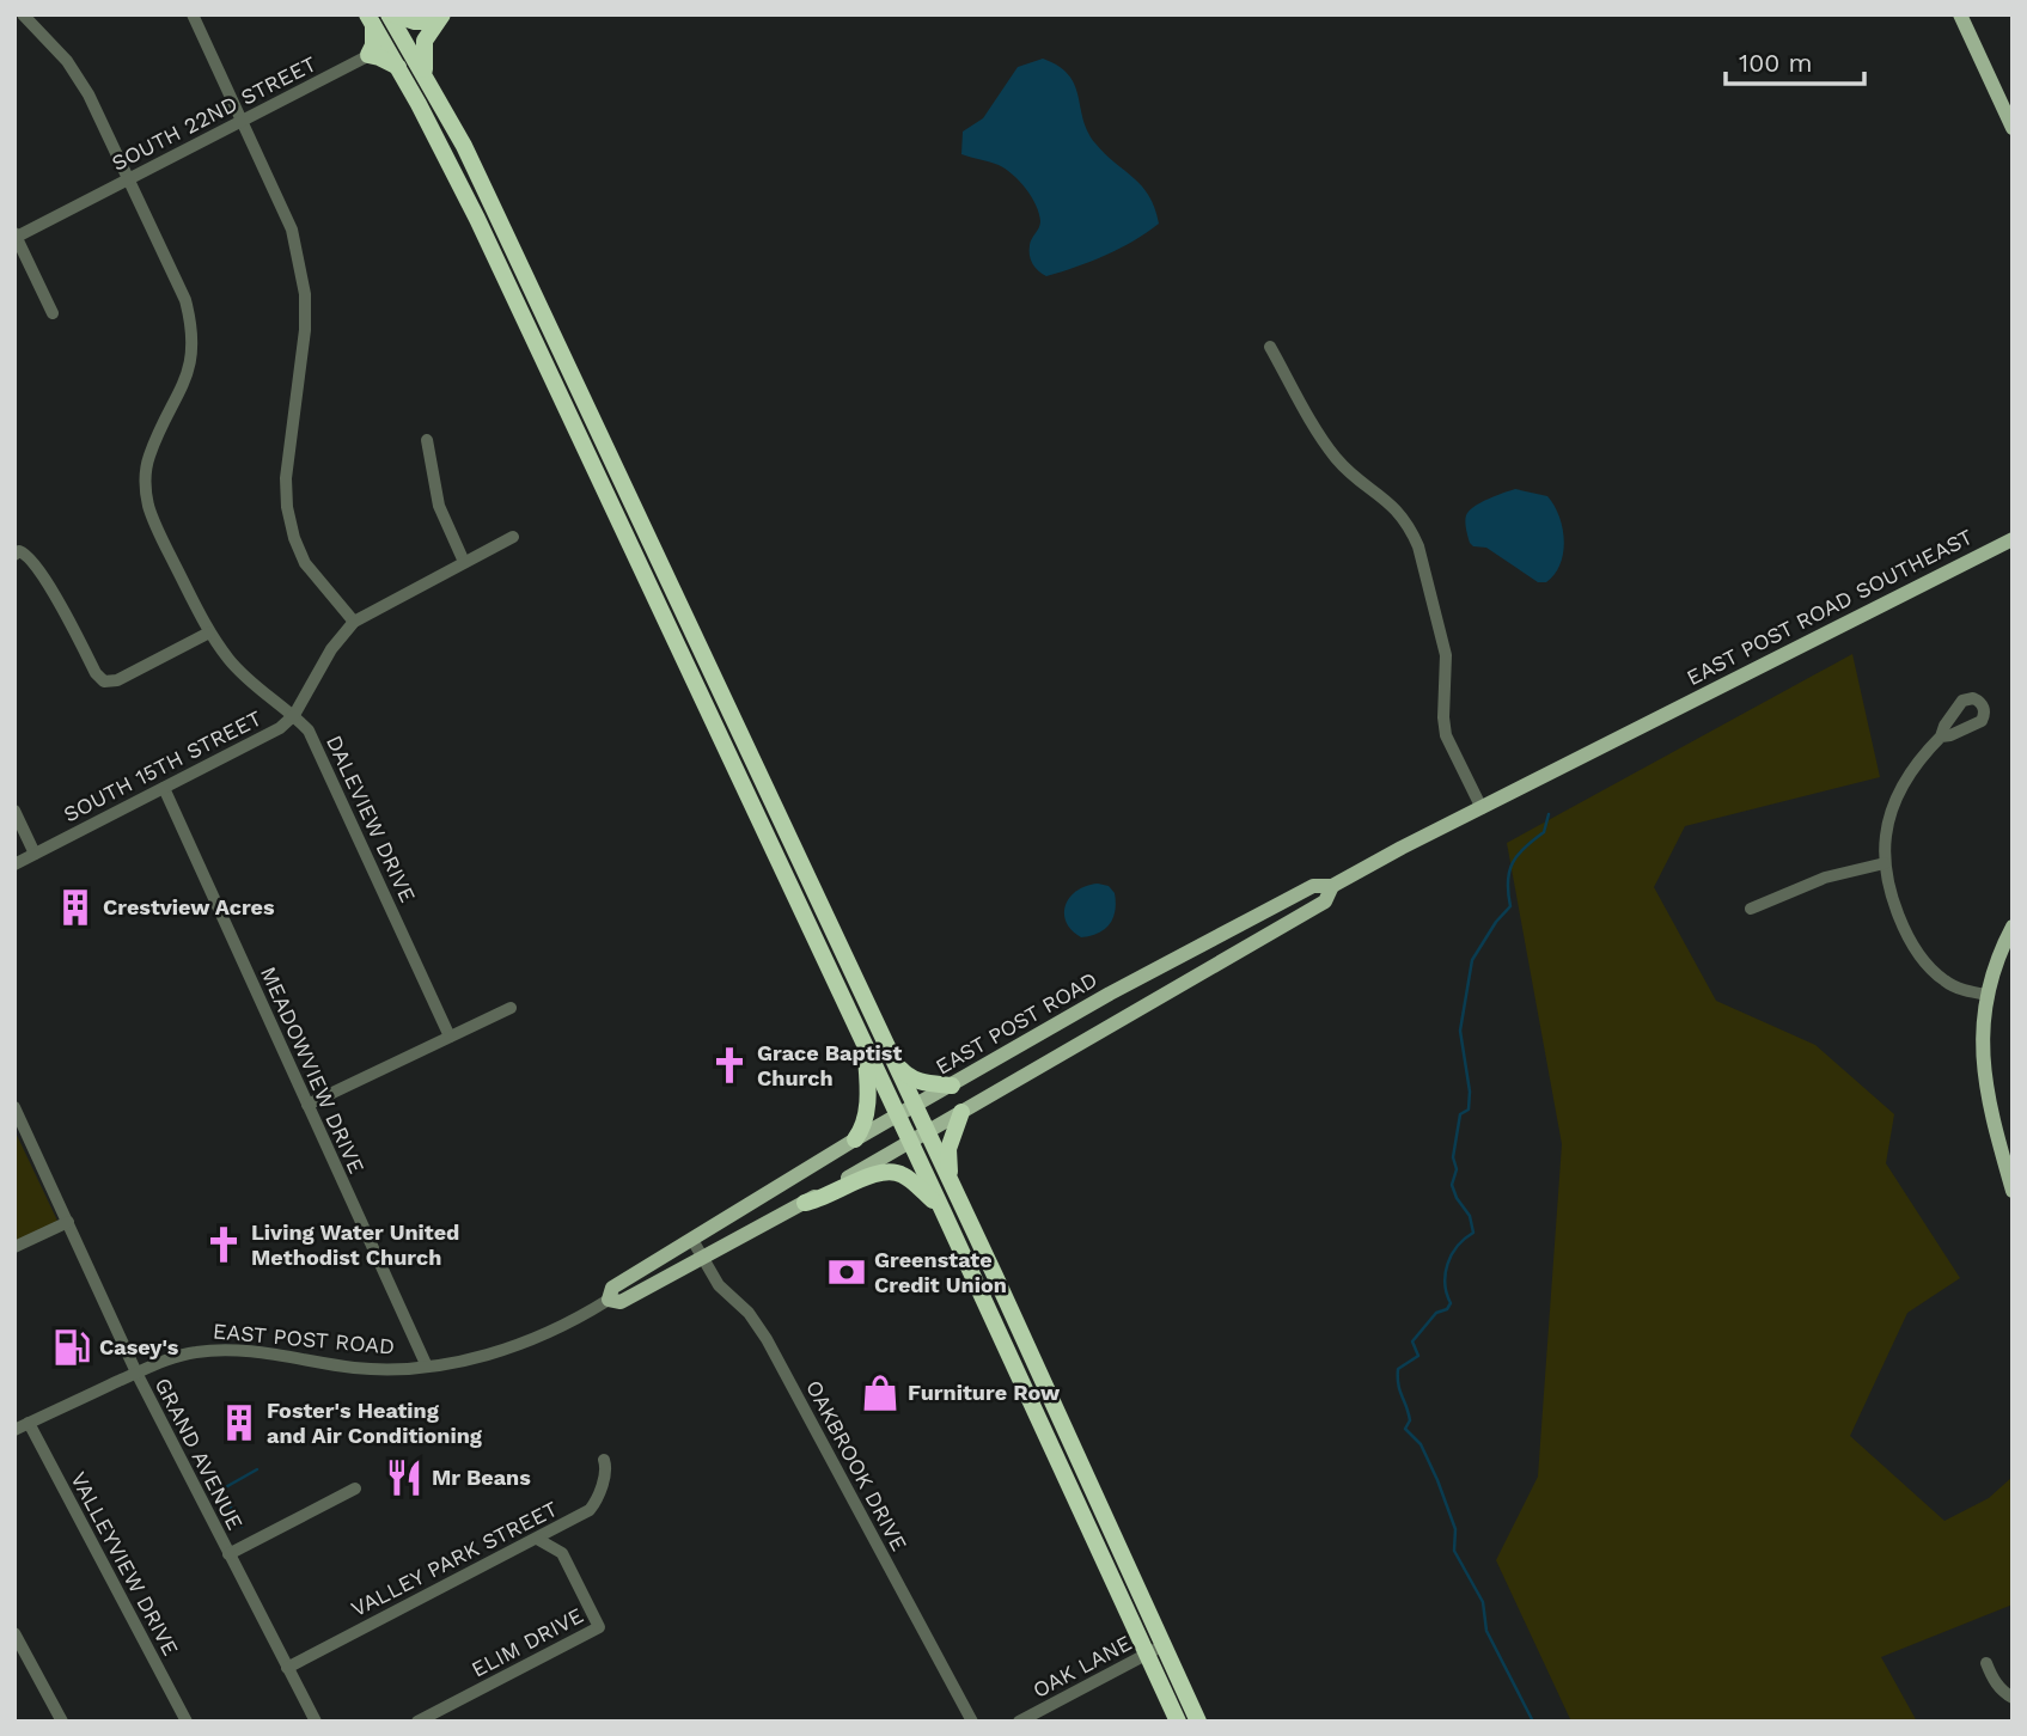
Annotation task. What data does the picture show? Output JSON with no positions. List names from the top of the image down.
{
  "streets": {
    "main road": ["EAST POST ROAD SOUTHEAST", "EAST POST ROAD"],
    "street": [
      "SOUTH 22ND STREET",
      "SOUTH 15TH STREET",
      "DALEVIEW DRIVE",
      "MEADOWVIEW DRIVE",
      "GRAND AVENUE",
      "OAKBROOK DRIVE",
      "VALLEY PARK STREET",
      "VALLEYVIEW DRIVE",
      "ELIM DRIVE",
      "OAK LANE"
    ]
  },
  "crossings": [
    ["SOUTH 22ND STREET", "DALEVIEW DRIVE"],
    ["EAST POST ROAD SOUTHEAST", "EAST POST ROAD"],
    ["SOUTH 15TH STREET", "DALEVIEW DRIVE"],
    ["SOUTH 15TH STREET", "MEADOWVIEW DRIVE"],
    ["EAST POST ROAD", "MEADOWVIEW DRIVE"],
    ["EAST POST ROAD", "GRAND AVENUE"],
    ["EAST POST ROAD", "OAKBROOK DRIVE"],
    ["EAST POST ROAD", "VALLEYVIEW DRIVE"],
    ["GRAND AVENUE", "VALLEY PARK STREET"],
    ["VALLEY PARK STREET", "ELIM DRIVE"]
  ],
  "places": {
    "building": ["Crestview Acres", "Foster's Heating and Air Conditioning"],
    "church": ["Grace Baptist Church", "Living Water United Methodist Church"],
    "bank": ["Greenstate Credit Union"],
    "fuel station": ["Casey's"],
    "shop": ["Furniture Row"],
    "restaurant": ["Mr Beans"]
  },
  "scale_bar": "100 m"
}
